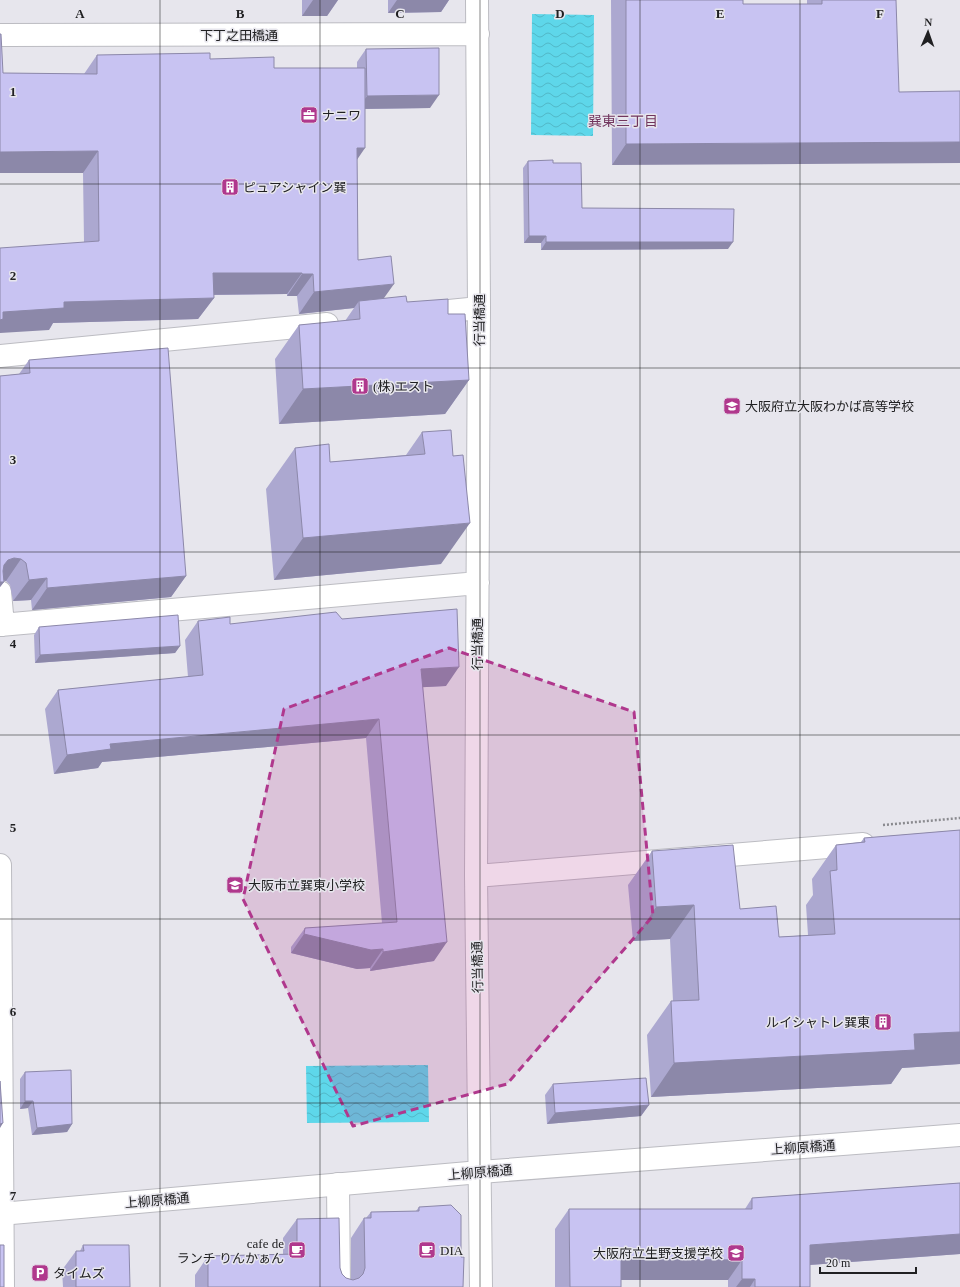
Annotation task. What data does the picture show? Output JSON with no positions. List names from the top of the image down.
{
  "streets": {
    "street": ["下丁之田橋通", "行当橋通", "上柳原橋通"]
  },
  "crossings": [
    ["下丁之田橋通", "行当橋通"],
    ["行当橋通", "上柳原橋通"]
  ],
  "districts": ["巽東三丁目"],
  "places": {
    "office": ["ナニワ"],
    "building": ["ピュアシャイン巽", "(株)エスト", "ルイシャトレ巽東"],
    "school or university": ["大阪府立大阪わかば高等学校", "大阪市立巽東小学校", "大阪府立生野支援学校"],
    "cafe": ["cafe de ランチ りんかぁん", "DIA"],
    "parking": ["タイムズ"]
  },
  "scale_bar": "20 m",
  "north": "top",
  "grid": {
    "columns": [
      "A",
      "B",
      "C",
      "D",
      "E",
      "F"
    ],
    "rows": [
      "1",
      "2",
      "3",
      "4",
      "5",
      "6",
      "7"
    ]
  }
}
